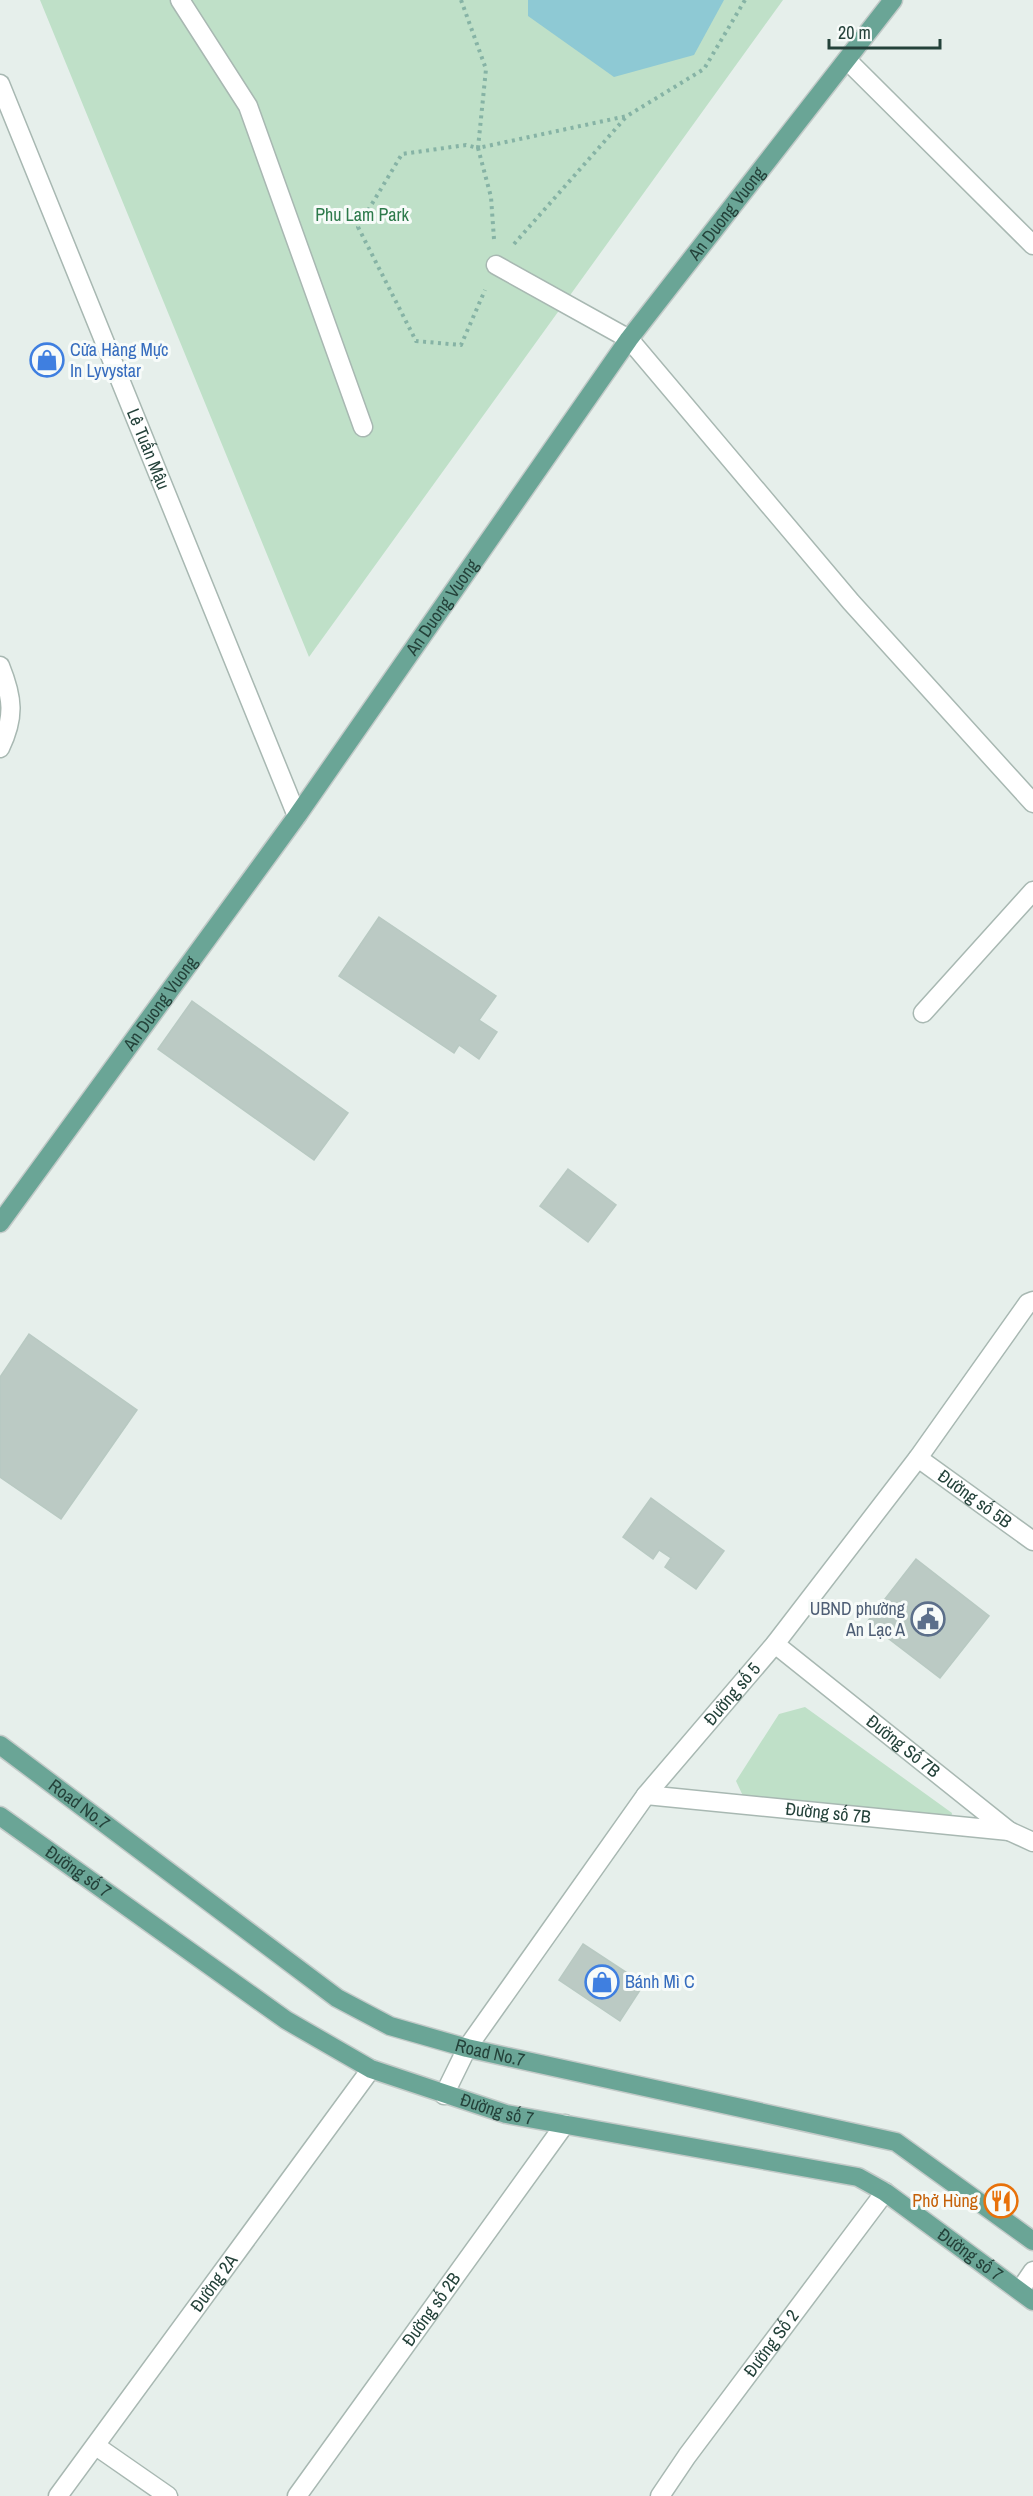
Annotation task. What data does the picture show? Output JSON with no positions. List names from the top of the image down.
{
  "streets": {
    "main road": ["An Duong Vuong", "Road No.7", "Đường số 7"],
    "street": [
      "Lê Tuấn Mậu",
      "Đường số 5B",
      "Đường số 5",
      "Đường Số 7B",
      "Đường số 7B",
      "Đường 2A",
      "Đường số 2B",
      "Đường Số 2"
    ]
  },
  "crossings": [
    ["An Duong Vuong", "Lê Tuấn Mậu"],
    ["Đường số 5B", "Đường số 5"],
    ["Đường số 5", "Đường Số 7B"],
    ["Đường số 5", "Road No.7"],
    ["Đường số 5", "Đường số 7B"],
    ["Đường số 5", "Đường số 7"],
    ["Đường Số 7B", "Đường số 7B"],
    ["Đường số 7", "Đường 2A"],
    ["Đường số 7", "Đường số 2B"],
    ["Đường số 7", "Đường Số 2"]
  ],
  "parks": ["Phu Lam Park"],
  "places": {
    "shop": ["Cửa Hàng Mực In Lyvystar", "Bánh Mì C"],
    "public building": ["UBND phường An Lạc A"],
    "restaurant": ["Phở Hùng"]
  },
  "scale_bar": "20 m"
}
